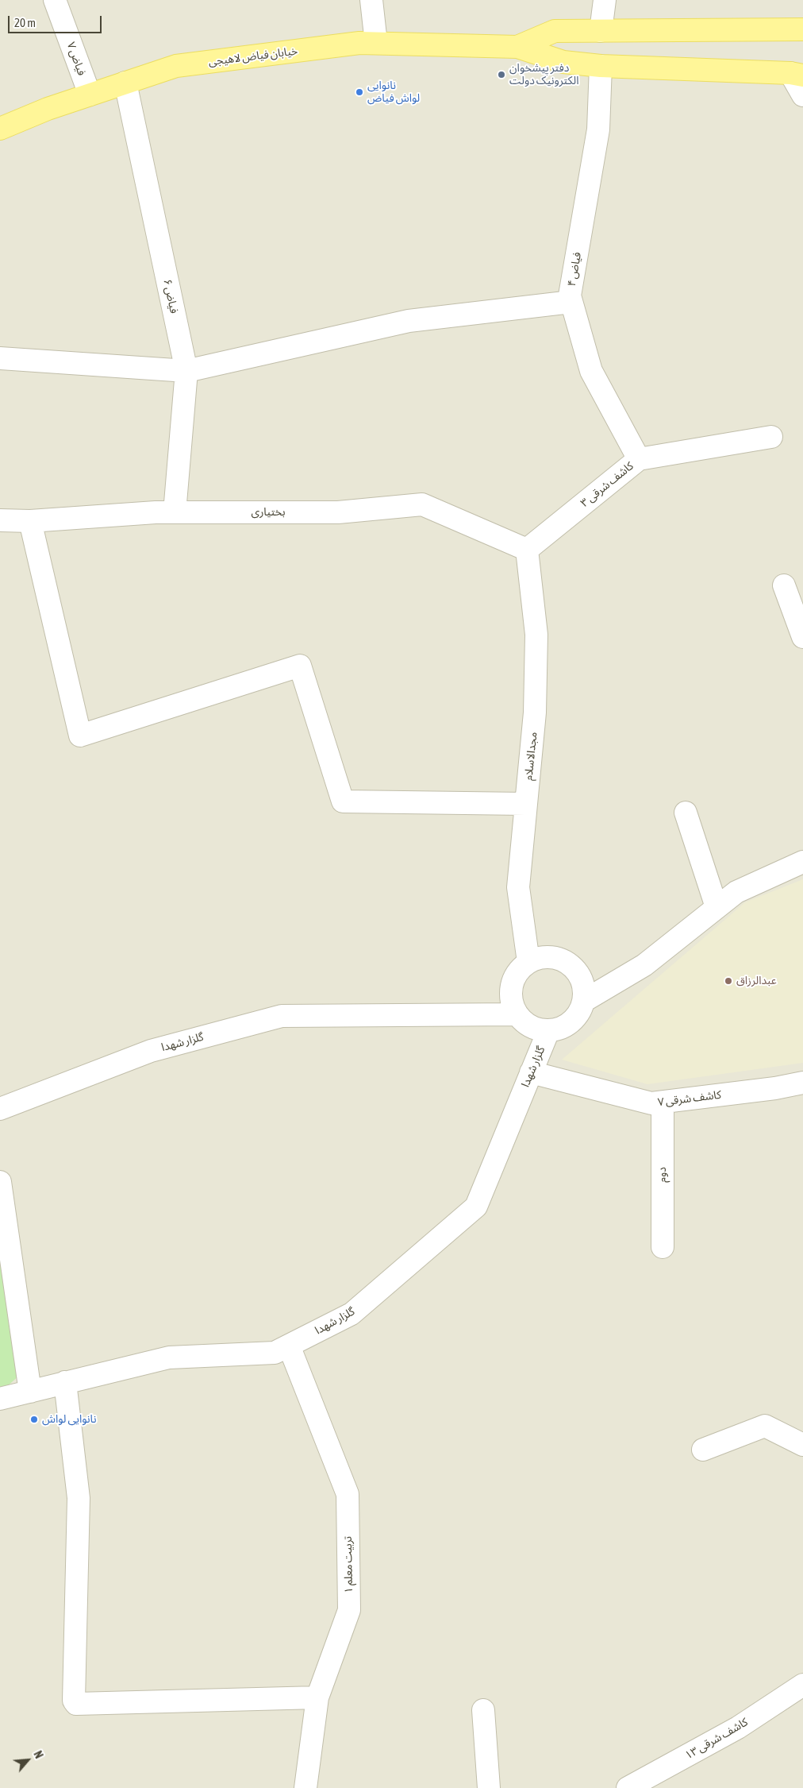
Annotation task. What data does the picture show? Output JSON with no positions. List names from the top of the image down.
{
  "streets": {
    "main road": ["خیابان فیاض لاهیجی"],
    "street": [
      "فیاض ۷",
      "فیاض ۴",
      "فیاض ۶",
      "کاشف شرقی ۳",
      "بختیاری",
      "مجدالاسلام",
      "گلزار شهدا",
      "کاشف شرقی ۷",
      "دوم",
      "تربیت معلم ۱",
      "کاشف شرقی ۱۳"
    ]
  },
  "crossings": [
    ["خیابان فیاض لاهیجی", "فیاض ۷"],
    ["خیابان فیاض لاهیجی", "فیاض ۶"],
    ["فیاض ۴", "کاشف شرقی ۳"],
    ["فیاض ۶", "بختیاری"],
    ["کاشف شرقی ۳", "بختیاری"],
    ["کاشف شرقی ۳", "مجدالاسلام"],
    ["بختیاری", "مجدالاسلام"],
    ["مجدالاسلام", "گلزار شهدا"],
    ["گلزار شهدا", "کاشف شرقی ۷"],
    ["گلزار شهدا", "تربیت معلم ۱"],
    ["کاشف شرقی ۷", "دوم"]
  ],
  "places": [
    "دفتر پیشخوان الکترونیک دولت",
    "نانوایی لواش فیاض",
    "عبدالرزاق",
    "نانوایی لواش"
  ],
  "scale_bar": "20 m",
  "north": "top right"
}
